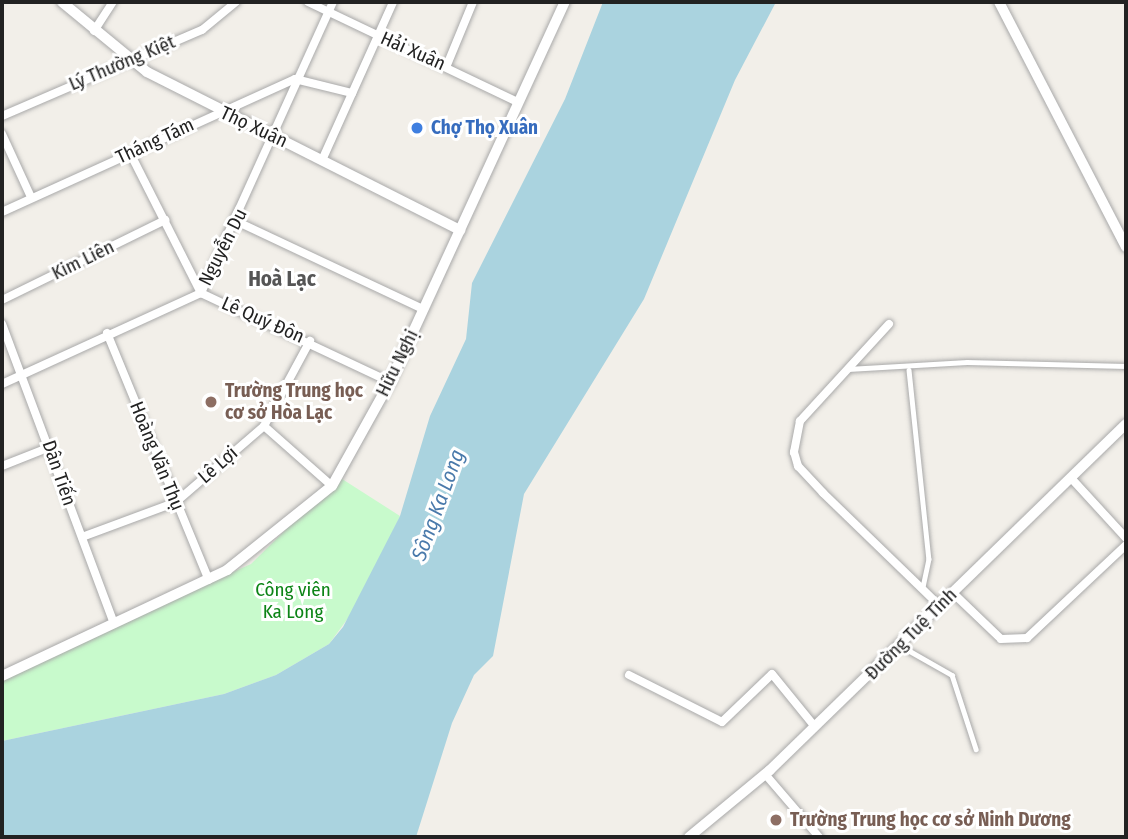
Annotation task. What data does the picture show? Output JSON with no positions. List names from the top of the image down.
{
  "streets": {
    "street": [
      "Hải Xuân",
      "Lý Thường Kiệt",
      "Thọ Xuân",
      "Tháng Tám",
      "Nguyễn Du",
      "Kim Liên",
      "Lê Quý Đôn",
      "Hữu Nghị",
      "Hoàng Văn Thụ",
      "Lê Lợi",
      "Dân Tiến",
      "Đường Tuệ Tĩnh"
    ]
  },
  "crossings": [
    ["Hải Xuân", "Nguyễn Du"],
    ["Hải Xuân", "Hữu Nghị"],
    ["Lý Thường Kiệt", "Thọ Xuân"],
    ["Thọ Xuân", "Tháng Tám"],
    ["Thọ Xuân", "Nguyễn Du"],
    ["Thọ Xuân", "Hữu Nghị"],
    ["Tháng Tám", "Nguyễn Du"],
    ["Tháng Tám", "Lê Quý Đôn"],
    ["Nguyễn Du", "Lê Quý Đôn"],
    ["Nguyễn Du", "Hoàng Văn Thụ"],
    ["Nguyễn Du", "Dân Tiến"],
    ["Kim Liên", "Lê Quý Đôn"],
    ["Lê Quý Đôn", "Hữu Nghị"],
    ["Lê Quý Đôn", "Lê Lợi"],
    ["Hữu Nghị", "Hoàng Văn Thụ"],
    ["Hữu Nghị", "Dân Tiến"],
    ["Hoàng Văn Thụ", "Lê Lợi"],
    ["Lê Lợi", "Dân Tiến"]
  ],
  "districts": ["Hoà Lạc"],
  "water": ["Sông Ka Long"],
  "parks": ["Công viên Ka Long"],
  "places": ["Chợ Thọ Xuân", "Trường Trung học cơ sở Hòa Lạc", "Trường Trung học cơ sở Ninh Dương"]
}
